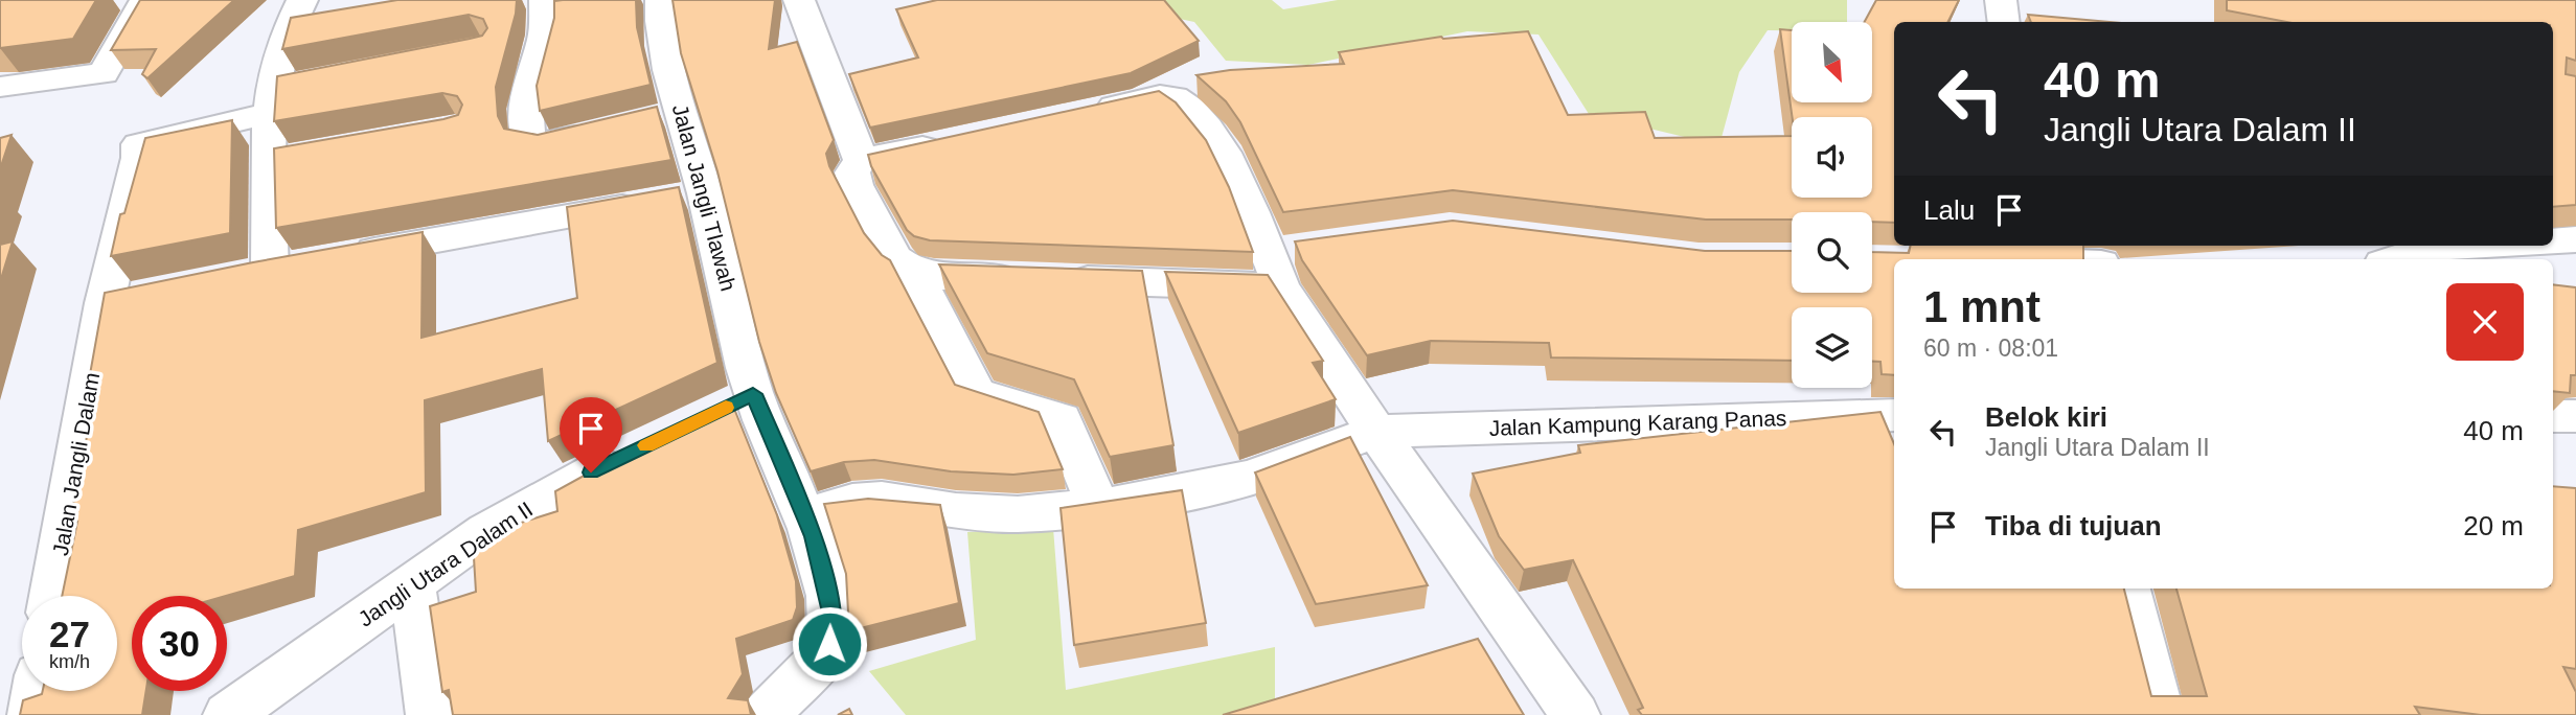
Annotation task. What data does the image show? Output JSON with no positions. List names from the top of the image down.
{
  "streets": {
    "street": [
      "Jalan Jangli Tlawah",
      "Jalan Kampung Karang Panas",
      "Jalan Jangli Dalam",
      "Jangli Utara Dalam II"
    ]
  },
  "crossings": [
    ["Jalan Jangli Tlawah", "Jalan Kampung Karang Panas"]
  ],
  "north": "bottom right",
  "page": {
    "turn": ["40 m", "Jangli Utara Dalam II"],
    "then": "Lalu",
    "heading": ["1 mnt", "60 m · 08:01"],
    "list": [
      {
        "name": "Belok kiri",
        "note": "Jangli Utara Dalam II",
        "value": "40 m"
      },
      {
        "name": "Tiba di tujuan",
        "value": "20 m"
      }
    ],
    "speed": "27 km/h",
    "limit": "30"
  }
}
